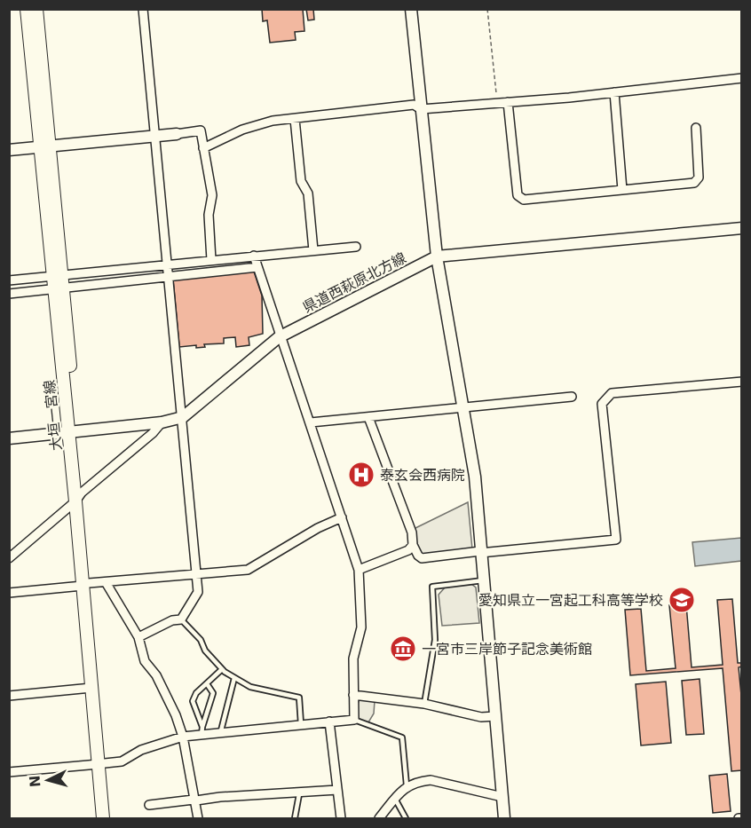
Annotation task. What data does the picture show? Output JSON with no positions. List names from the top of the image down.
{
  "streets": {
    "main road": ["大垣一宮線"],
    "street": ["県道西萩原北方線"]
  },
  "crossings": [
    ["県道西萩原北方線", "大垣一宮線"]
  ],
  "places": {
    "hospital": ["泰玄会西病院"],
    "school or university": ["愛知県立一宮起工科高等学校"],
    "museum": ["一宮市三岸節子記念美術館"]
  },
  "north": "left"
}
